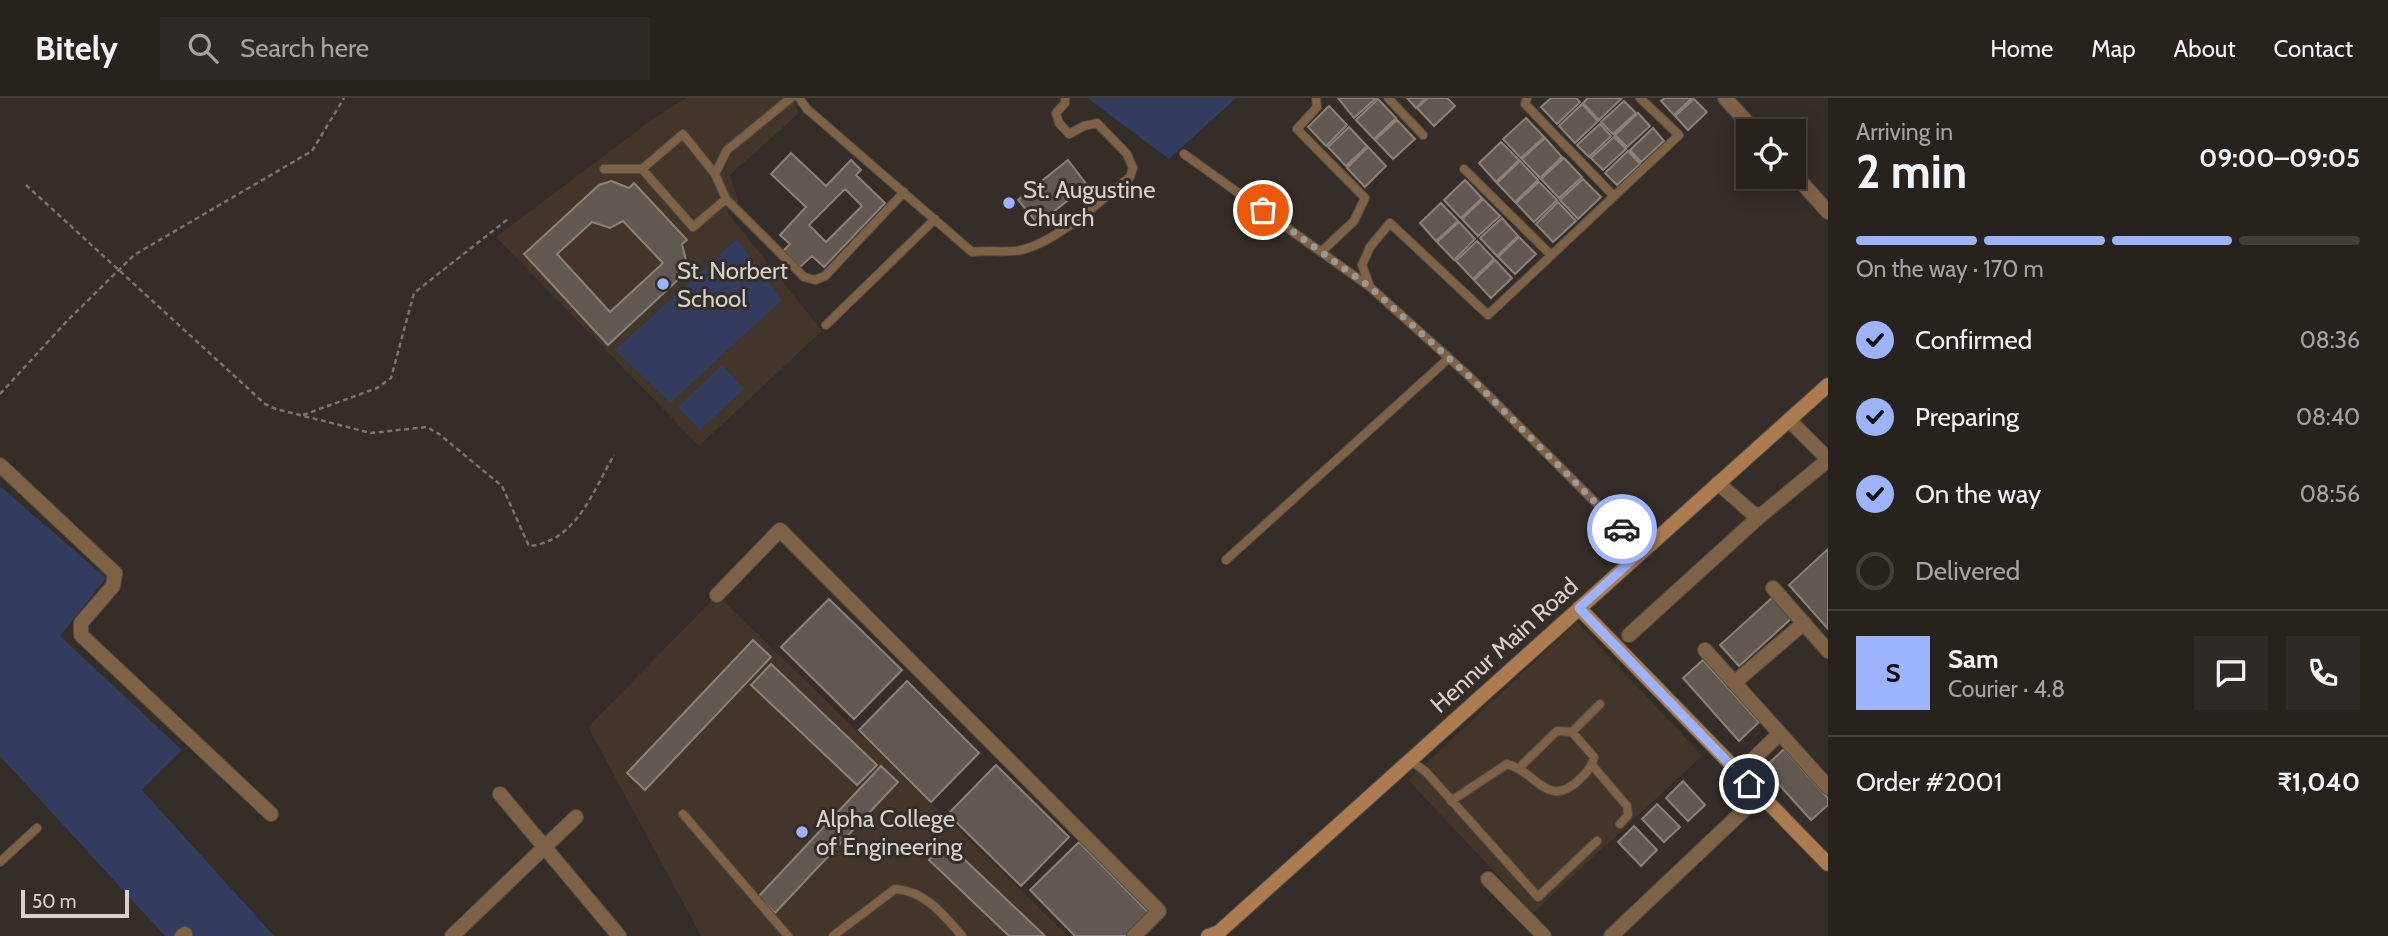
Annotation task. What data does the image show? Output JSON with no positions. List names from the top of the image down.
{
  "streets": {
    "main road": ["Hennur Main Road"]
  },
  "places": ["St. Augustine Church", "St. Norbert School", "Alpha College of Engineering"],
  "scale_bar": "50 m",
  "page": {
    "header": "Bitely",
    "search": "Search here",
    "nav": [
      "Home",
      "Map",
      "About",
      "Contact"
    ],
    "heading": ["2 min", "Arriving in", "09:00–09:05"],
    "panel": [
      "Sam",
      "Courier · 4.8",
      "Order #2001",
      "₹1,040"
    ],
    "bar": "On the way · 170 m",
    "list": [
      ["Confirmed", "08:36"],
      ["Preparing", "08:40"],
      ["On the way", "08:56"],
      "Delivered"
    ],
    "round": "S",
    "scale": "50 m"
  }
}
